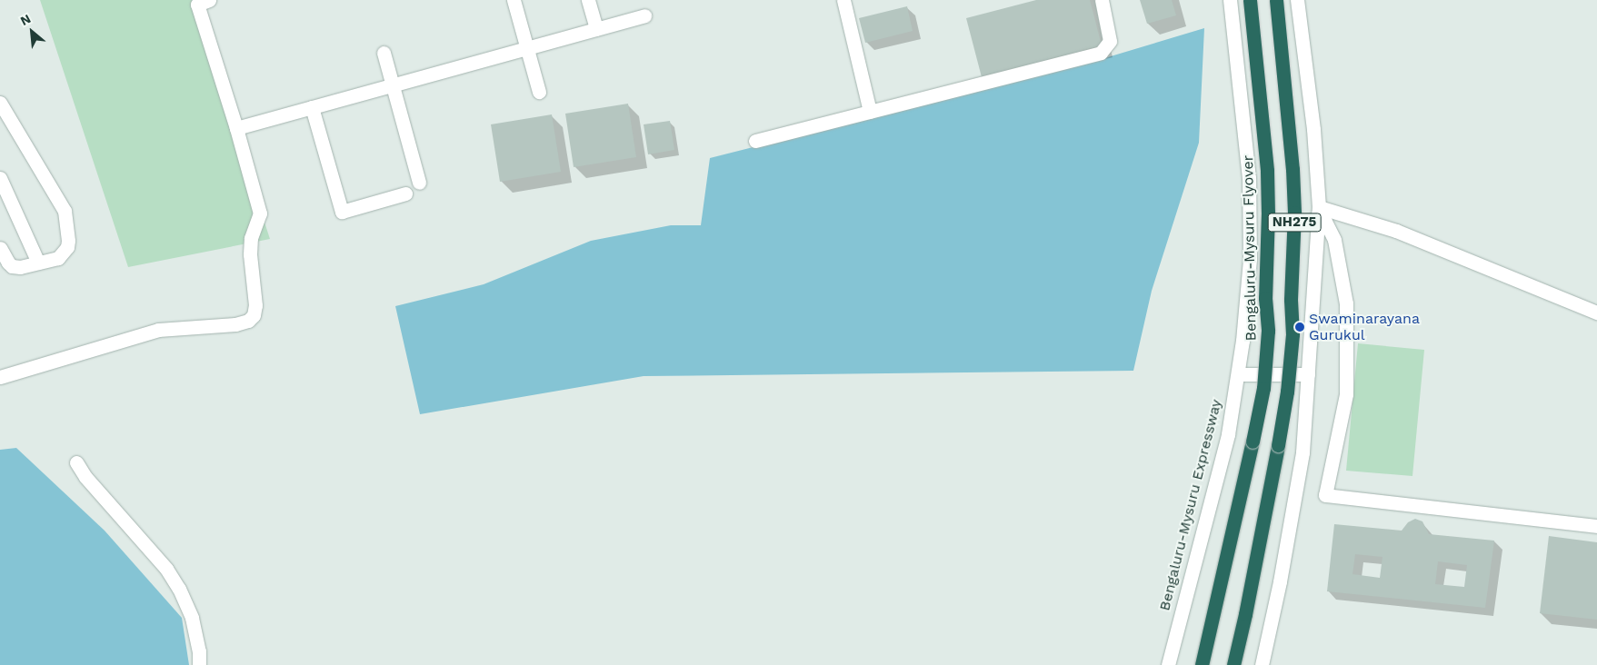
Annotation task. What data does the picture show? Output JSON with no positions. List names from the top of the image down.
{
  "streets": {
    "highway": ["NH275", "Bengaluru-Mysuru Flyover"],
    "street": ["Bengaluru-Mysuru Expressway"]
  },
  "places": ["Swaminarayana Gurukul"],
  "north": "top left"
}
